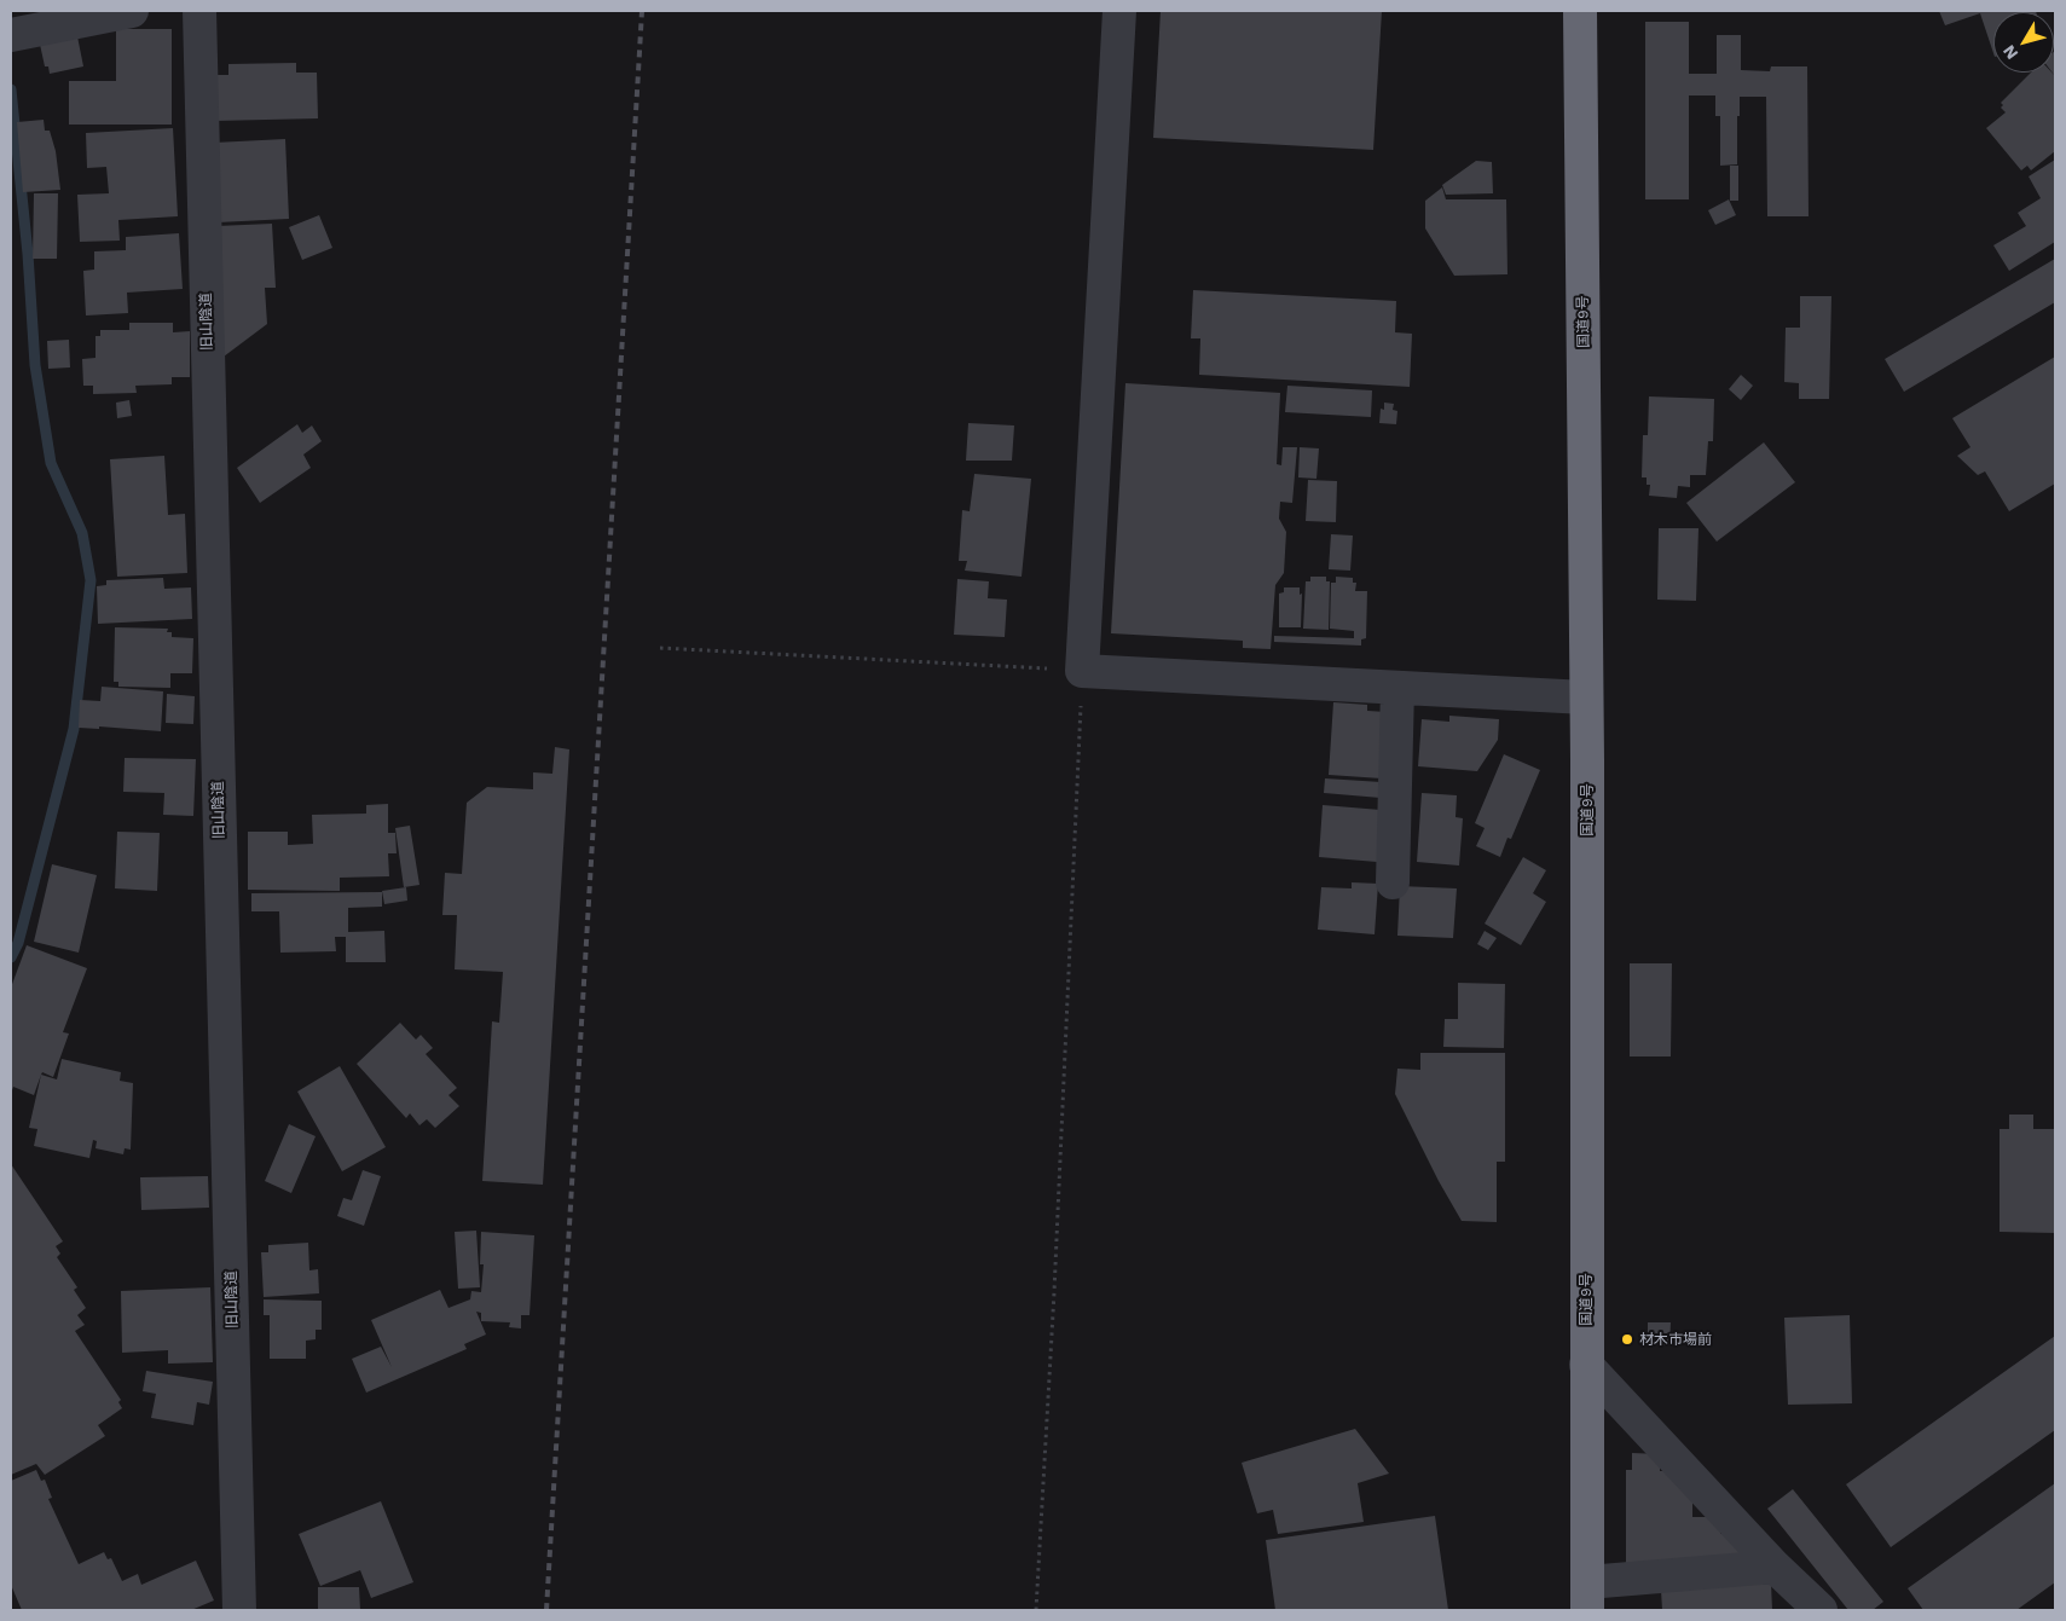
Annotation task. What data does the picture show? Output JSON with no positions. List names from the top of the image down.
{
  "streets": {
    "highway": ["国道9号"],
    "street": ["旧山陰道"]
  },
  "places": ["材木市場前"],
  "north": "bottom left"
}
